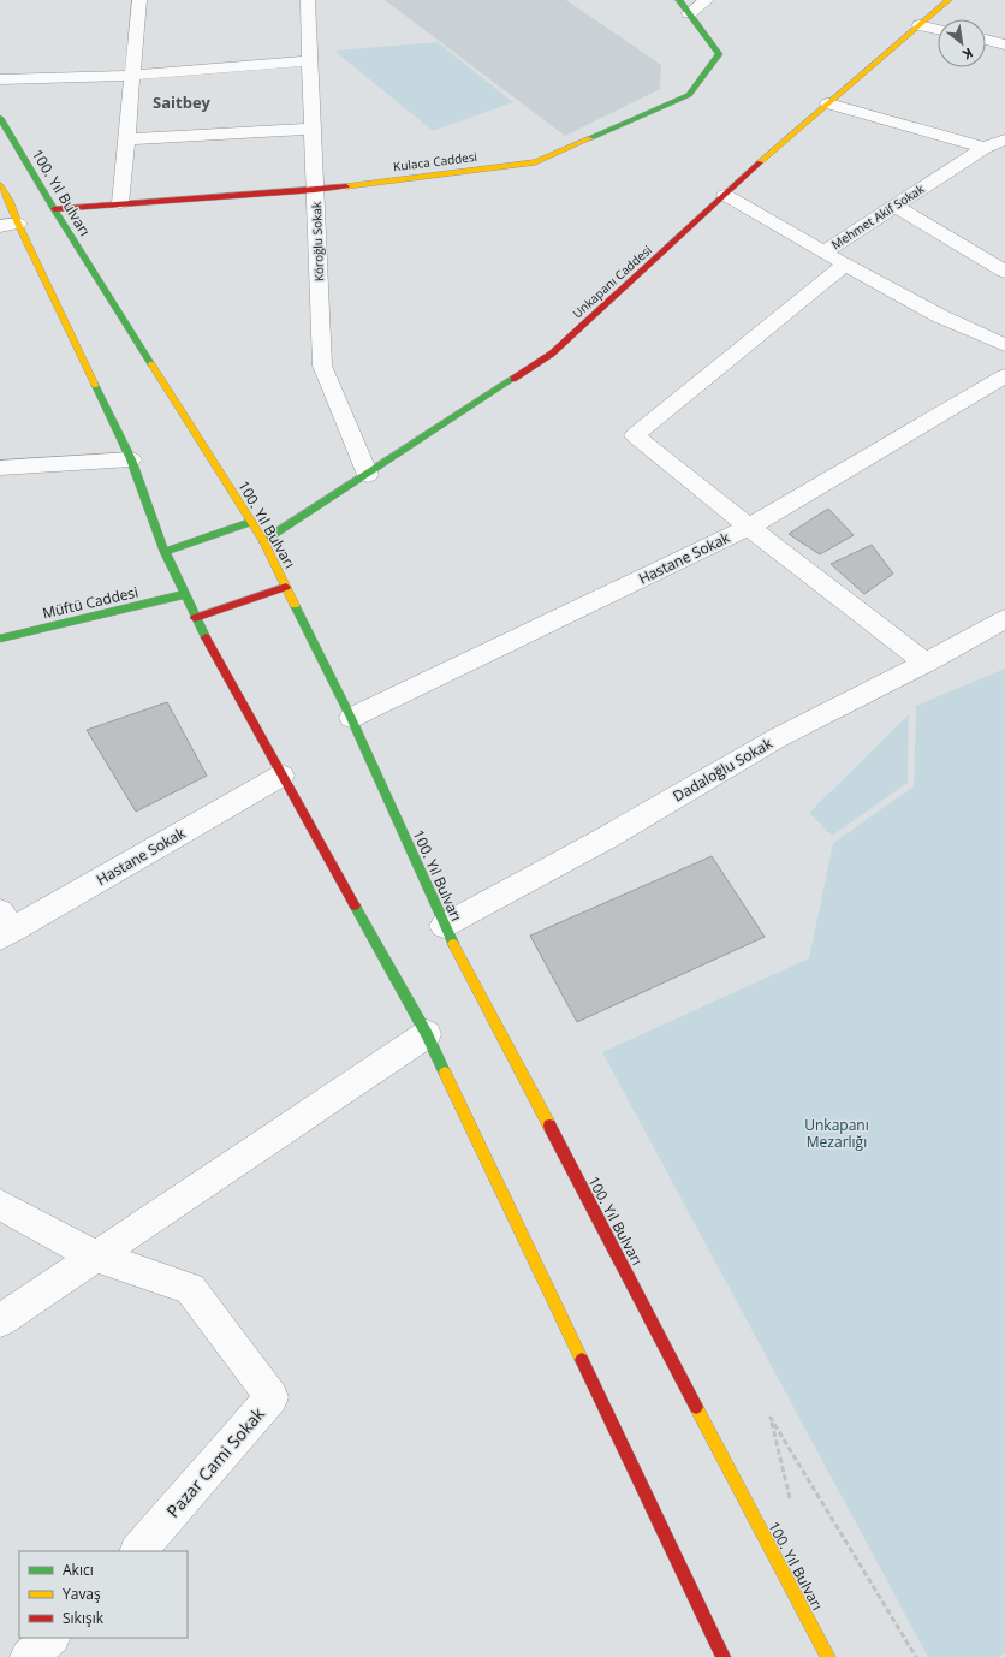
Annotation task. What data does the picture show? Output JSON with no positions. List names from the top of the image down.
{
  "streets": {
    "main road": [
      "Kulaca Caddesi",
      "100. Yıl Bulvarı",
      "Unkapanı Caddesi",
      "Müftü Caddesi"
    ],
    "street": [
      "Mehmet Akif Sokak",
      "Köroğlu Sokak",
      "Hastane Sokak",
      "Dadaloğlu Sokak",
      "Pazar Cami Sokak"
    ]
  },
  "crossings": [
    ["Kulaca Caddesi", "100. Yıl Bulvarı"],
    ["Kulaca Caddesi", "Köroğlu Sokak"],
    ["100. Yıl Bulvarı", "Unkapanı Caddesi"],
    ["100. Yıl Bulvarı", "Hastane Sokak"],
    ["100. Yıl Bulvarı", "Dadaloğlu Sokak"],
    ["Mehmet Akif Sokak", "Unkapanı Caddesi"],
    ["Köroğlu Sokak", "Unkapanı Caddesi"]
  ],
  "districts": ["Saitbey"],
  "parks": ["Unkapanı Mezarlığı"],
  "legend": ["Akıcı", "Yavaş", "Sıkışık"],
  "north": "bottom right"
}
